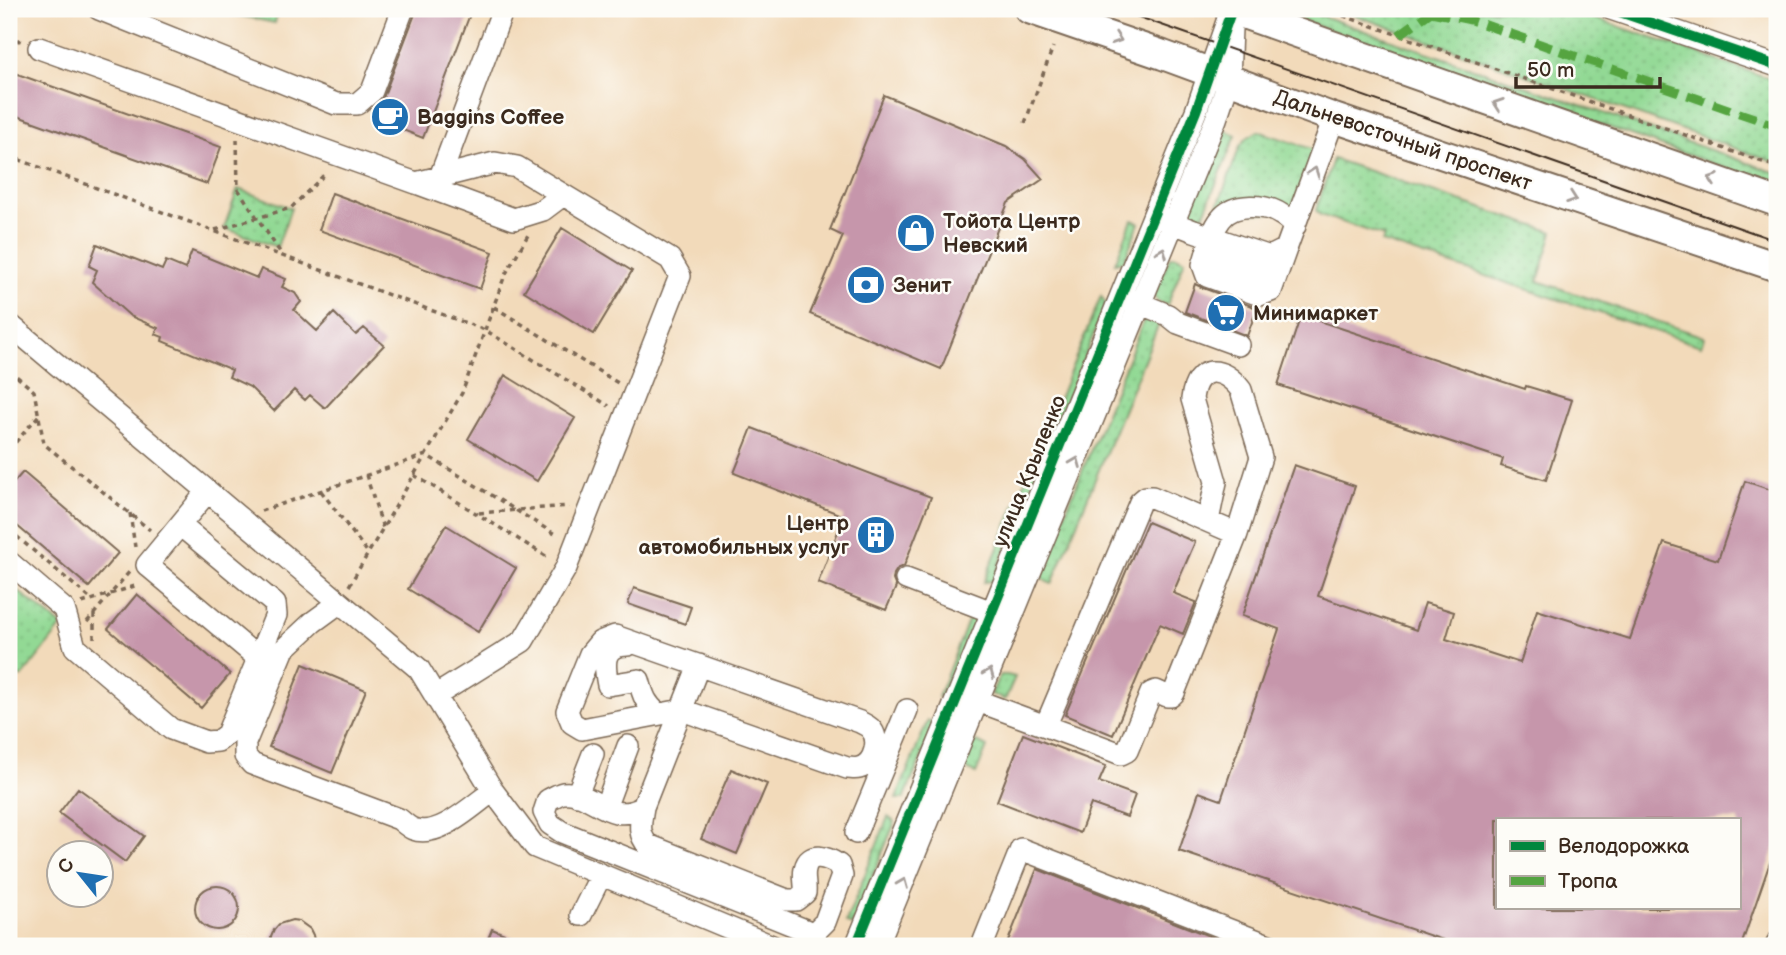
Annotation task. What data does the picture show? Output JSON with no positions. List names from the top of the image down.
{
  "streets": {
    "main road": ["Дальневосточный проспект"],
    "street": ["улица Крыленко"]
  },
  "crossings": [
    ["Дальневосточный проспект", "улица Крыленко"]
  ],
  "places": {
    "cafe": ["Baggins Coffee"],
    "shop": ["Тойота Центр Невский"],
    "bank": ["Зенит"],
    "supermarket": ["Минимаркет"],
    "building": ["Центр автомобильных услуг"]
  },
  "legend": ["Велодорожка", "Тропа"],
  "scale_bar": "50 m",
  "north": "top left"
}
